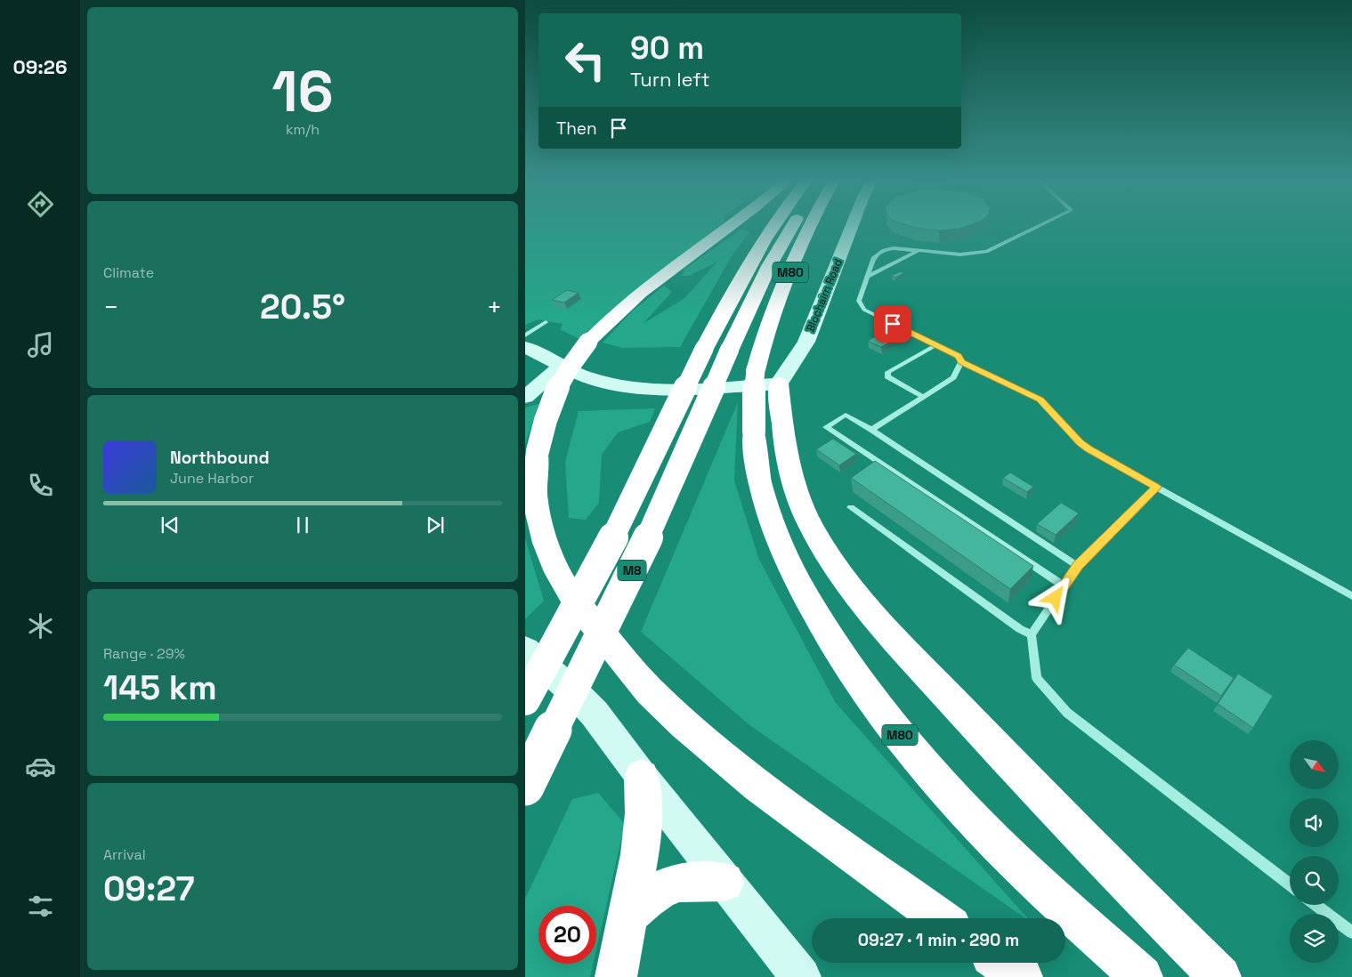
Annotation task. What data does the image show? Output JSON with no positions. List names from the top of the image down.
{
  "streets": {
    "highway": ["M80", "M8"],
    "street": ["Blochairn Road"]
  },
  "crossings": [
    ["M80", "Blochairn Road"]
  ],
  "north": "bottom right",
  "page": {
    "tabs": "09:26",
    "tile": [
      ["16", "km/h"],
      "Climate",
      ["Range · 29%", "145 km"],
      ["Arrival", "09:27"]
    ],
    "turn": ["90 m", "Turn left"],
    "then": "Then",
    "heat": ["−", "20.5°", "+"],
    "song": ["Northbound", "June Harbor"],
    "limit": "20",
    "trip": "09:27 · 1 min · 290 m"
  }
}
